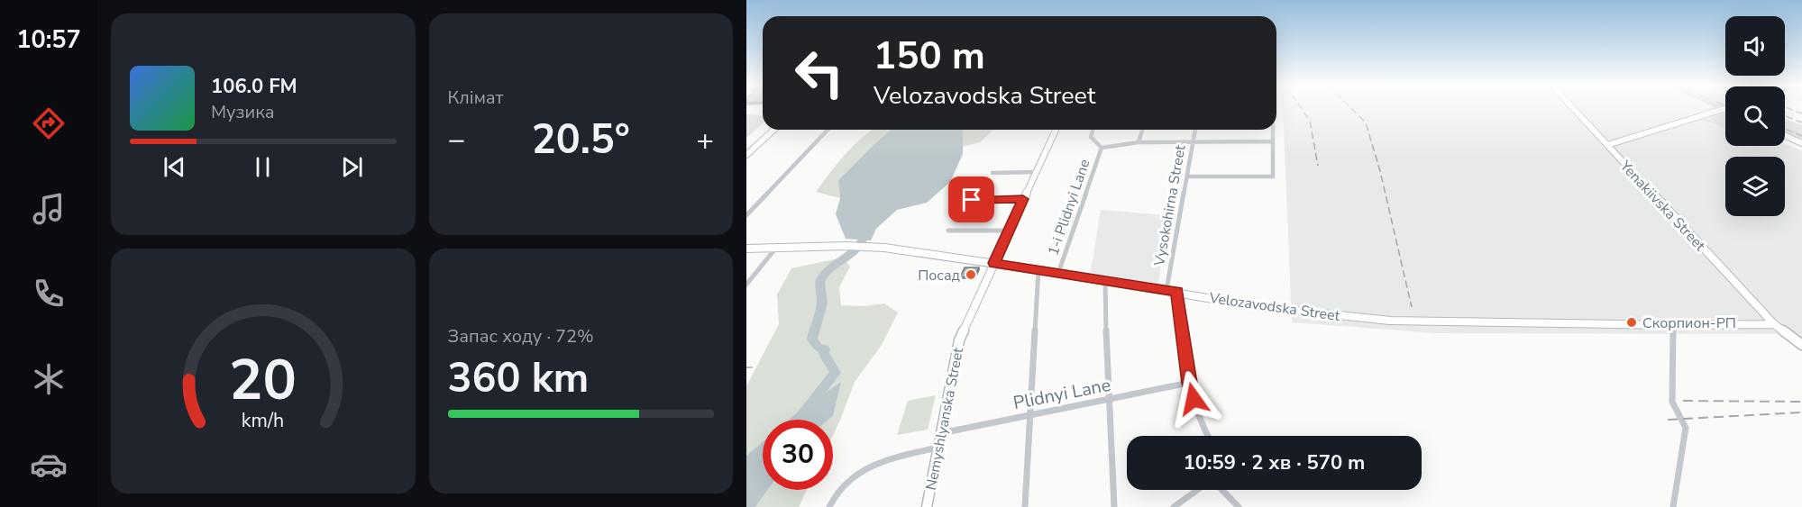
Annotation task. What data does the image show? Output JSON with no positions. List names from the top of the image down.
{
  "streets": {
    "street": [
      "Vysokohirna Street",
      "Yenakiivska Street",
      "1-i Plidnyi Lane",
      "Velozavodska Street",
      "Plidnyi Lane",
      "Nemyshlyanska Street"
    ]
  },
  "crossings": [
    ["Vysokohirna Street", "Velozavodska Street"],
    ["Yenakiivska Street", "Velozavodska Street"],
    ["1-i Plidnyi Lane", "Velozavodska Street"],
    ["1-i Plidnyi Lane", "Plidnyi Lane"],
    ["Velozavodska Street", "Nemyshlyanska Street"],
    ["Plidnyi Lane", "Nemyshlyanska Street"]
  ],
  "places": ["Посад", "Скорпион-РП"],
  "page": {
    "tabs": "10:57",
    "tile": [
      "Клімат",
      ["Запас ходу · 72%", "360 km"]
    ],
    "turn": ["150 m", "Velozavodska Street"],
    "song": ["106.0 FM", "Музика"],
    "heat": ["−", "20.5°", "+"],
    "limit": "30",
    "trip": "10:59 · 2 хв · 570 m",
    "gauge": ["20", "km/h"]
  }
}
